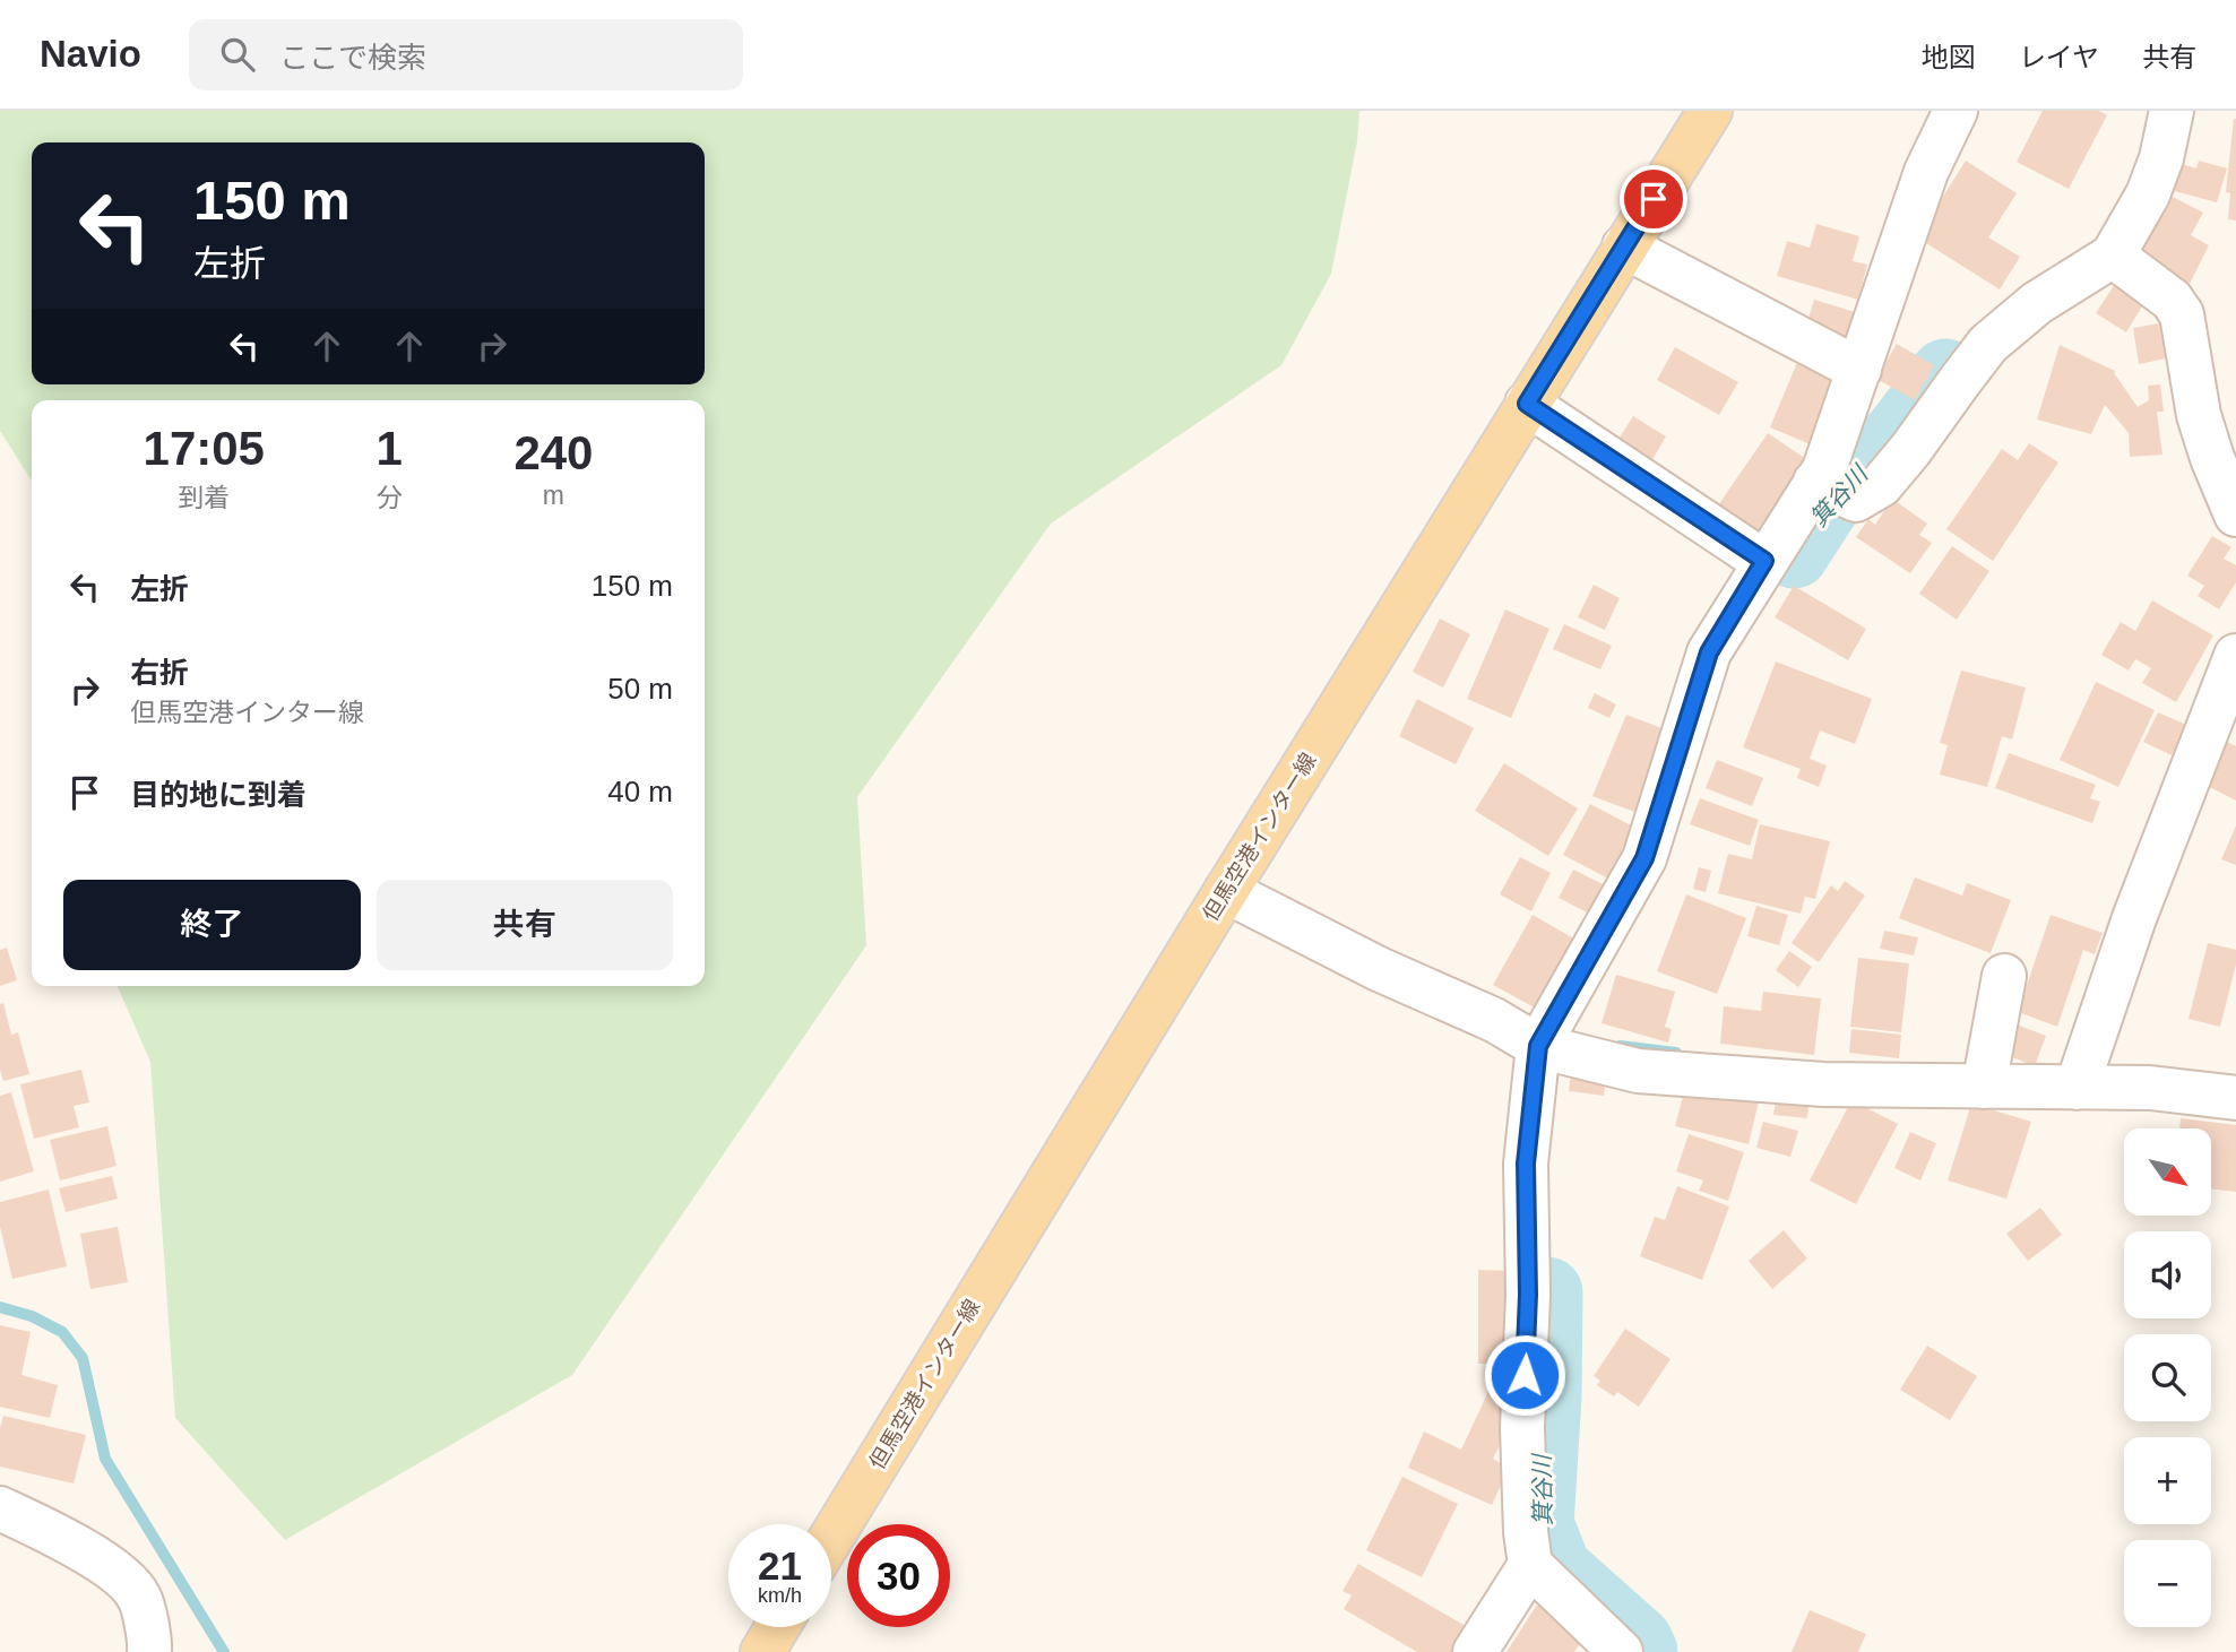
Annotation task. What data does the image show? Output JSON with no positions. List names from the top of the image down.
{
  "streets": {
    "main road": ["但馬空港インター線"]
  },
  "water": ["箕谷川"],
  "north": "bottom right",
  "page": {
    "header": "Navio",
    "search": "ここで検索",
    "nav": ["地図", "レイヤ", "共有"],
    "turn": ["150 m", "左折"],
    "eta": [
      "17:05",
      "到着",
      "1",
      "分",
      "240",
      "m"
    ],
    "list": [
      {
        "name": "左折",
        "value": "150 m"
      },
      {
        "name": "右折",
        "note": "但馬空港インター線",
        "value": "50 m"
      },
      {
        "name": "目的地に到着",
        "value": "40 m"
      }
    ],
    "buttons": ["終了", "共有"],
    "map_buttons": ["+", "−"],
    "speed": "21 km/h",
    "limit": "30"
  }
}
